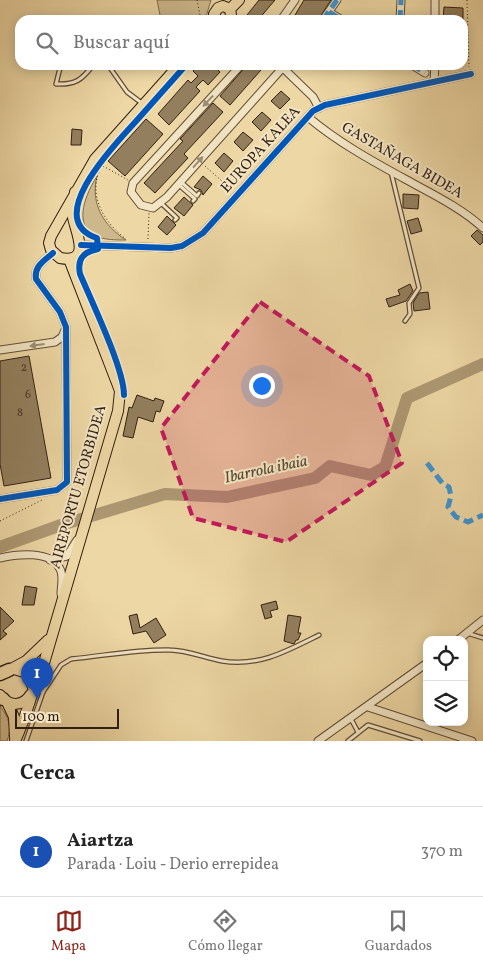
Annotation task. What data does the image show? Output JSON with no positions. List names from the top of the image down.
{
  "streets": {
    "main road": ["AIREPORTU ETORBIDEA"],
    "street": ["EUROPA KALEA", "GASTAÑAGA BIDEA"]
  },
  "crossings": [
    ["EUROPA KALEA", "GASTAÑAGA BIDEA"],
    ["EUROPA KALEA", "AIREPORTU ETORBIDEA"]
  ],
  "water": ["Ibarrola ibaia"],
  "house_numbers": ["2", "6", "8"],
  "scale_bar": "100 m",
  "page": {
    "search": "Buscar aquí",
    "pins": "1",
    "scale": "100 m",
    "heading": "Cerca",
    "list": [
      {
        "mark": "1",
        "name": "Aiartza",
        "note": "Parada · Loiu - Derio errepidea",
        "value": "370 m"
      }
    ],
    "nav": ["Mapa", "Cómo llegar", "Guardados"]
  }
}
